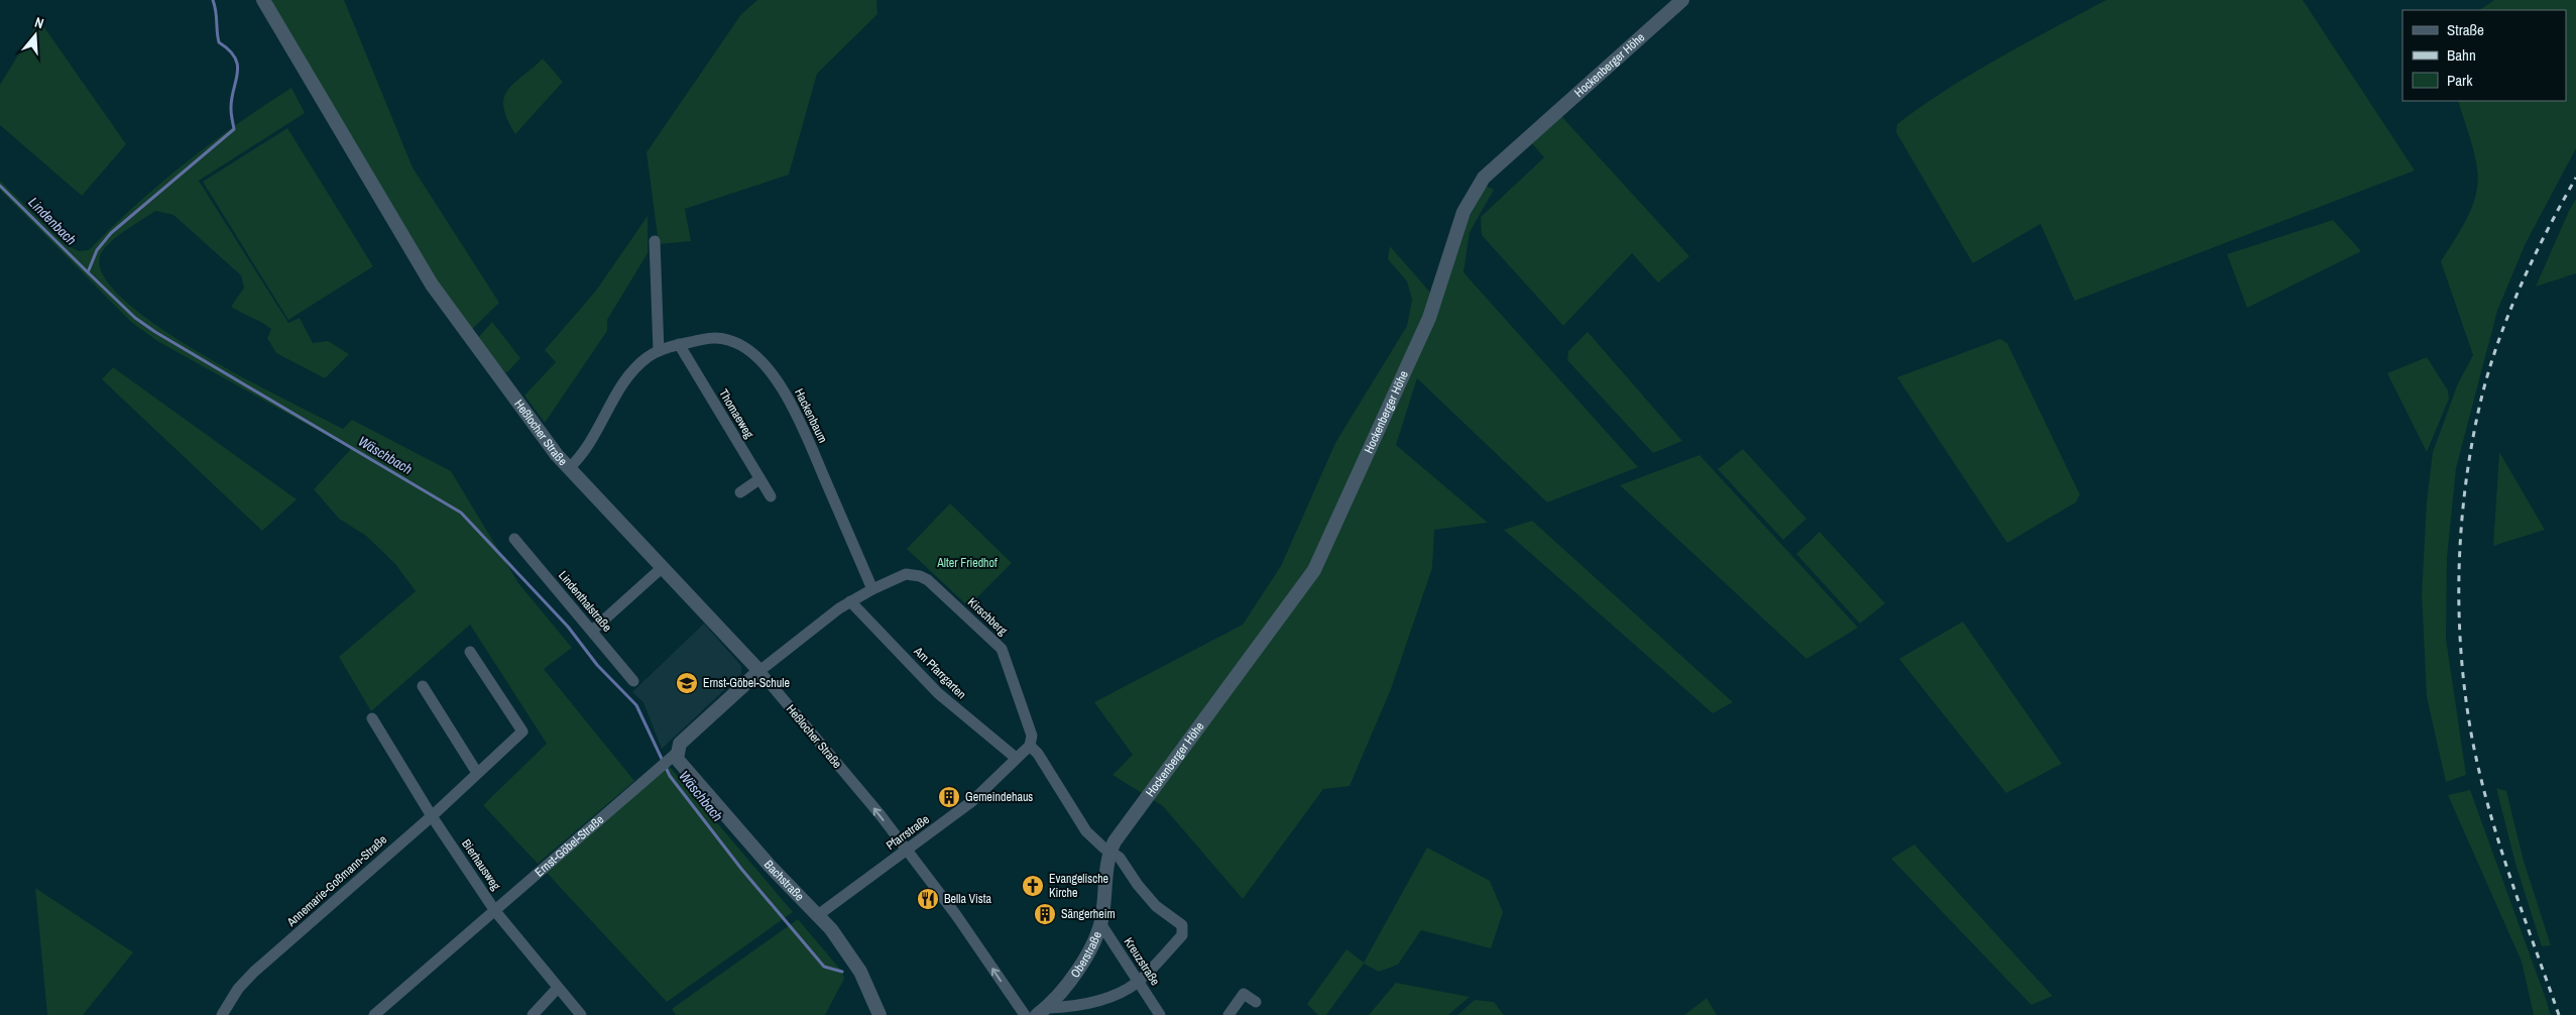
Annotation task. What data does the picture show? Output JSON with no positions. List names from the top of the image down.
{
  "streets": {
    "street": [
      "Hockenberger Höhe",
      "Thomaeweg",
      "Hackenbaum",
      "Heßlocher Straße",
      "Lindenthalstraße",
      "Kirschberg",
      "Am Pfarrgarten",
      "Pfarrstraße",
      "Ernst-Göbel-Straße",
      "Bierhausweg",
      "Bachstraße",
      "Annemarie-Goßmann-Straße",
      "Oberstraße",
      "Kreuzstraße"
    ]
  },
  "crossings": [
    ["Hockenberger Höhe", "Kirschberg"],
    ["Hockenberger Höhe", "Oberstraße"],
    ["Thomaeweg", "Hackenbaum"],
    ["Hackenbaum", "Heßlocher Straße"],
    ["Hackenbaum", "Kirschberg"],
    ["Heßlocher Straße", "Kirschberg"],
    ["Heßlocher Straße", "Pfarrstraße"],
    ["Heßlocher Straße", "Ernst-Göbel-Straße"],
    ["Kirschberg", "Am Pfarrgarten"],
    ["Kirschberg", "Pfarrstraße"],
    ["Kirschberg", "Ernst-Göbel-Straße"],
    ["Kirschberg", "Oberstraße"],
    ["Kirschberg", "Kreuzstraße"],
    ["Am Pfarrgarten", "Pfarrstraße"],
    ["Pfarrstraße", "Bachstraße"],
    ["Ernst-Göbel-Straße", "Bierhausweg"],
    ["Ernst-Göbel-Straße", "Bachstraße"],
    ["Bierhausweg", "Annemarie-Goßmann-Straße"],
    ["Oberstraße", "Kreuzstraße"]
  ],
  "water": ["Lindenbach", "Wäschbach"],
  "parks": ["Alter Friedhof"],
  "places": {
    "school or university": ["Ernst-Göbel-Schule"],
    "building": ["Gemeindehaus", "Sängerheim"],
    "church": ["Evangelische Kirche"],
    "restaurant": ["Bella Vista"]
  },
  "legend": ["Straße", "Bahn", "Park"],
  "north": "top"
}
